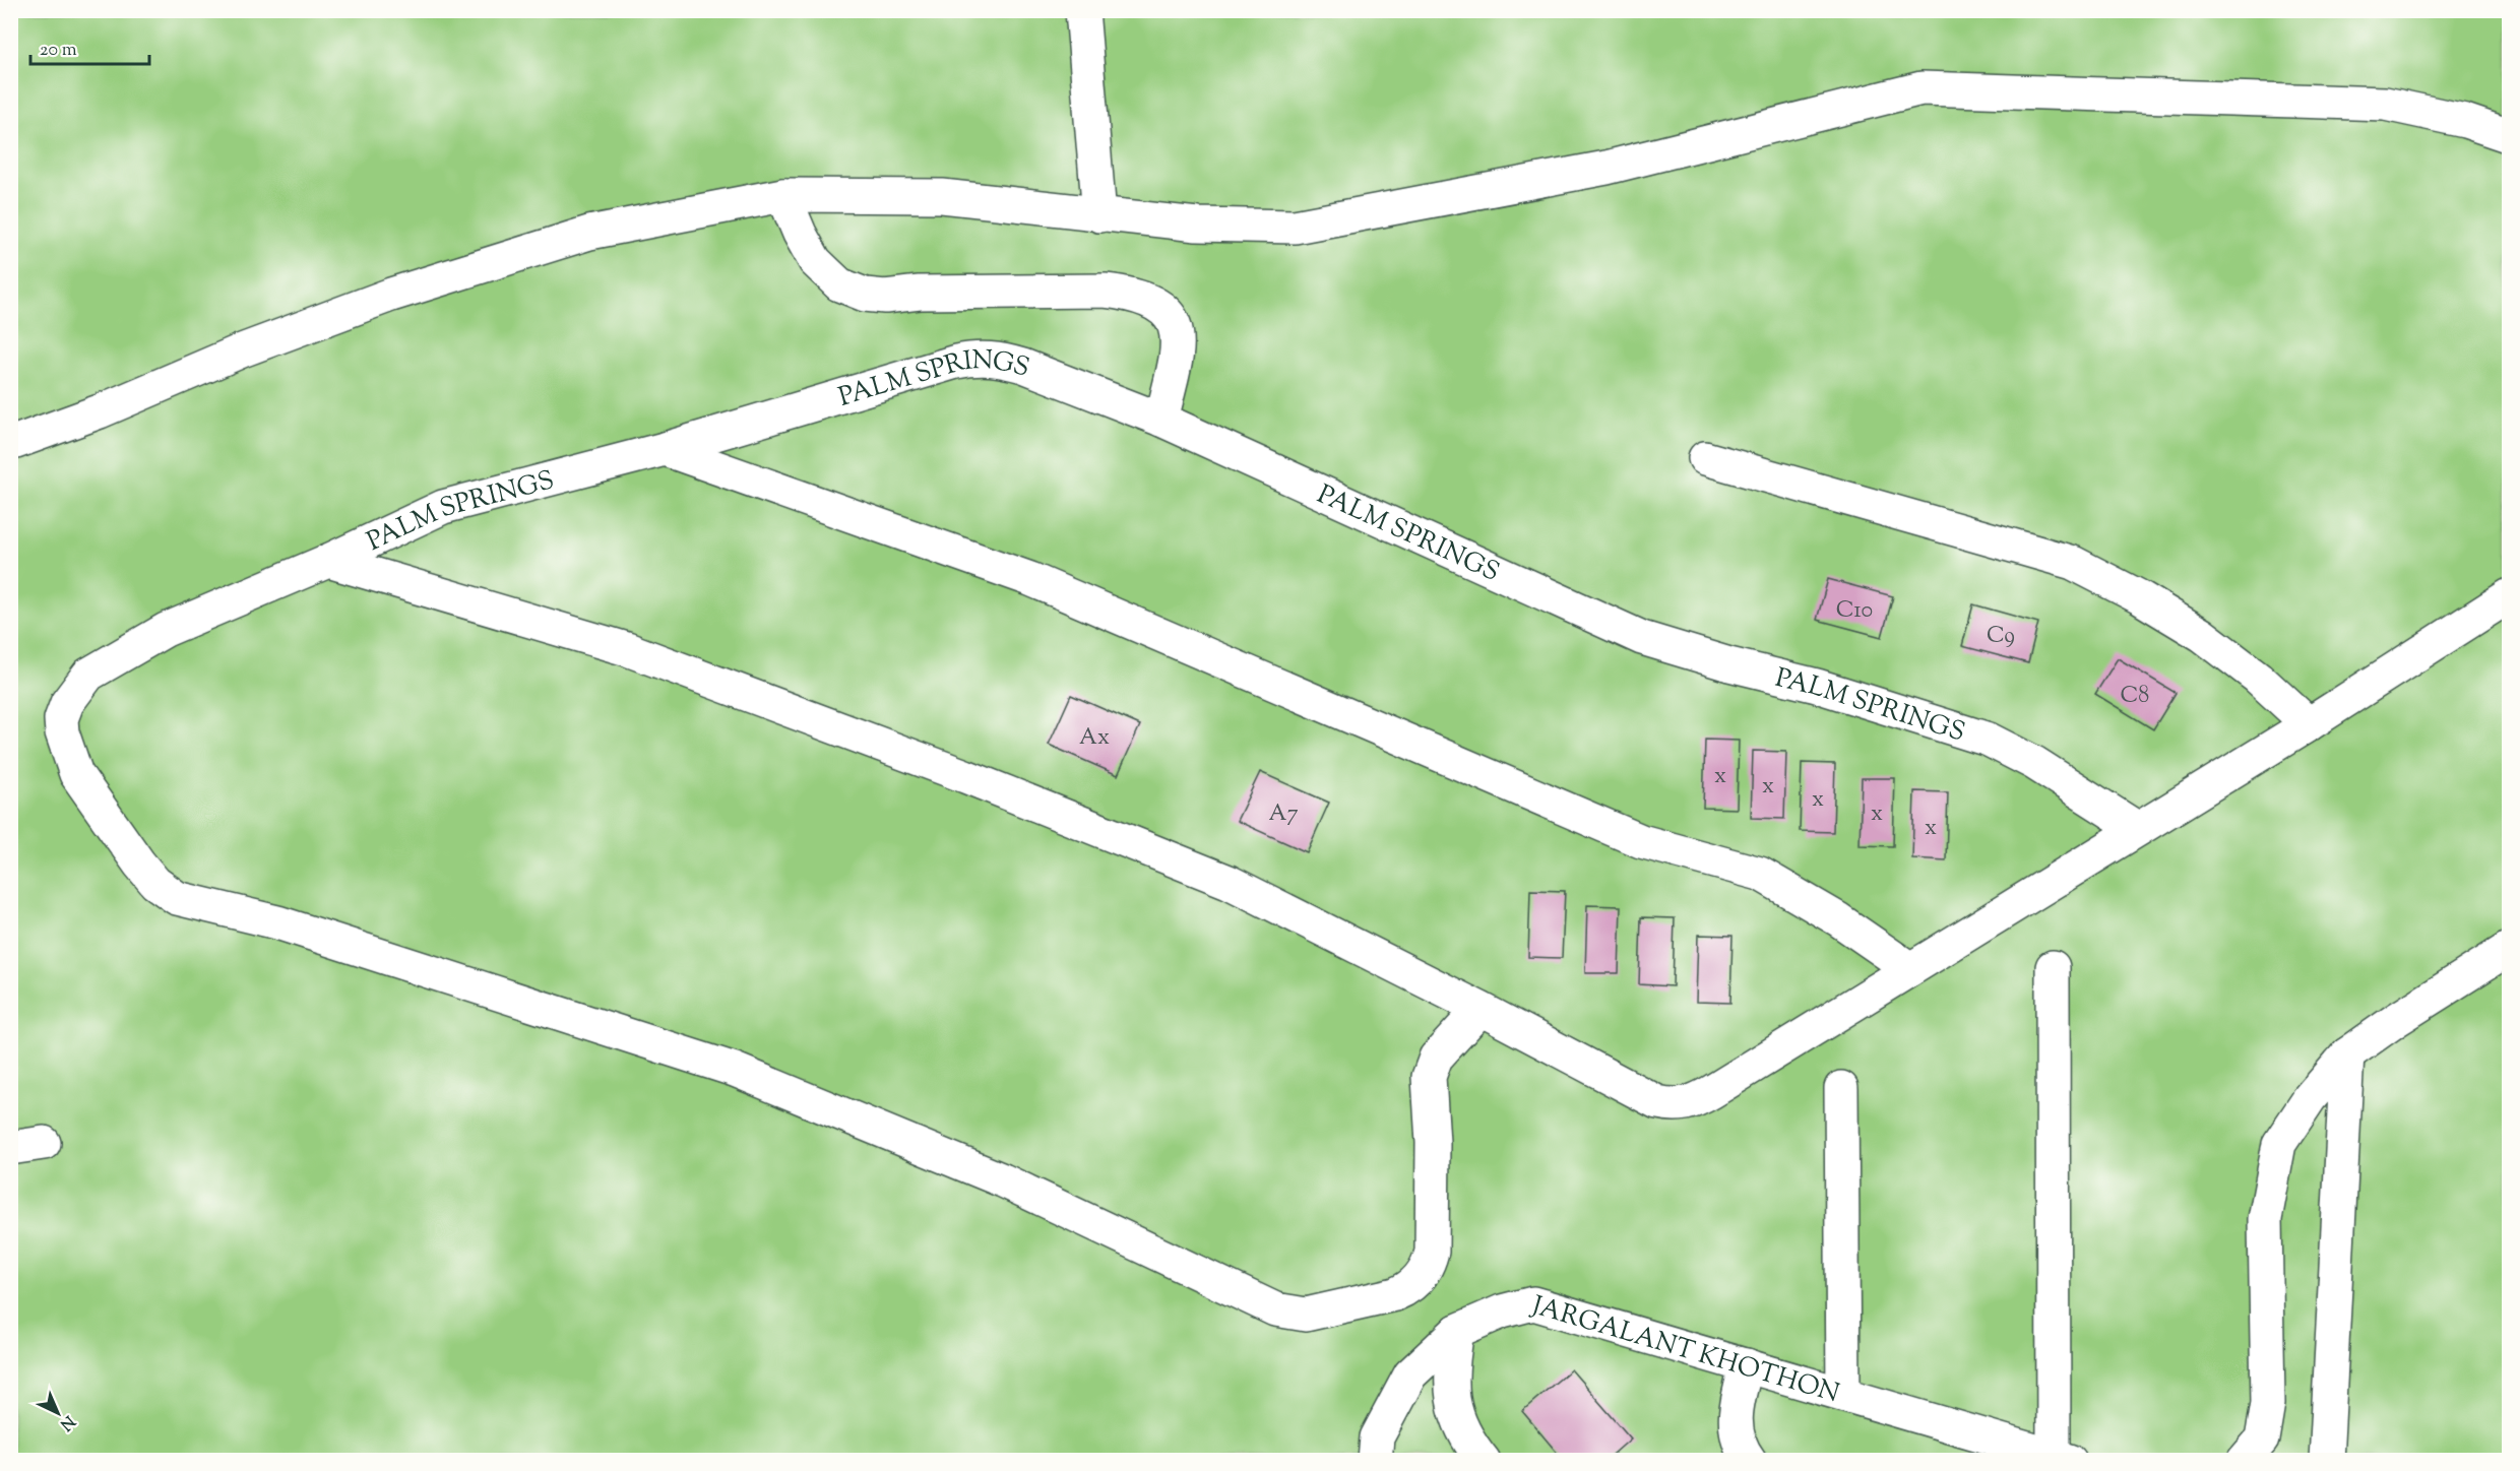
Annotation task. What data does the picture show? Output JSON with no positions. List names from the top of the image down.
{
  "streets": {
    "street": ["PALM SPRINGS", "JARGALANT KHOTHON"]
  },
  "house_numbers": [
    "C10",
    "C9",
    "C8",
    "Ax",
    "x",
    "x",
    "x",
    "A7",
    "x",
    "x"
  ],
  "scale_bar": "20 m",
  "north": "bottom right"
}
